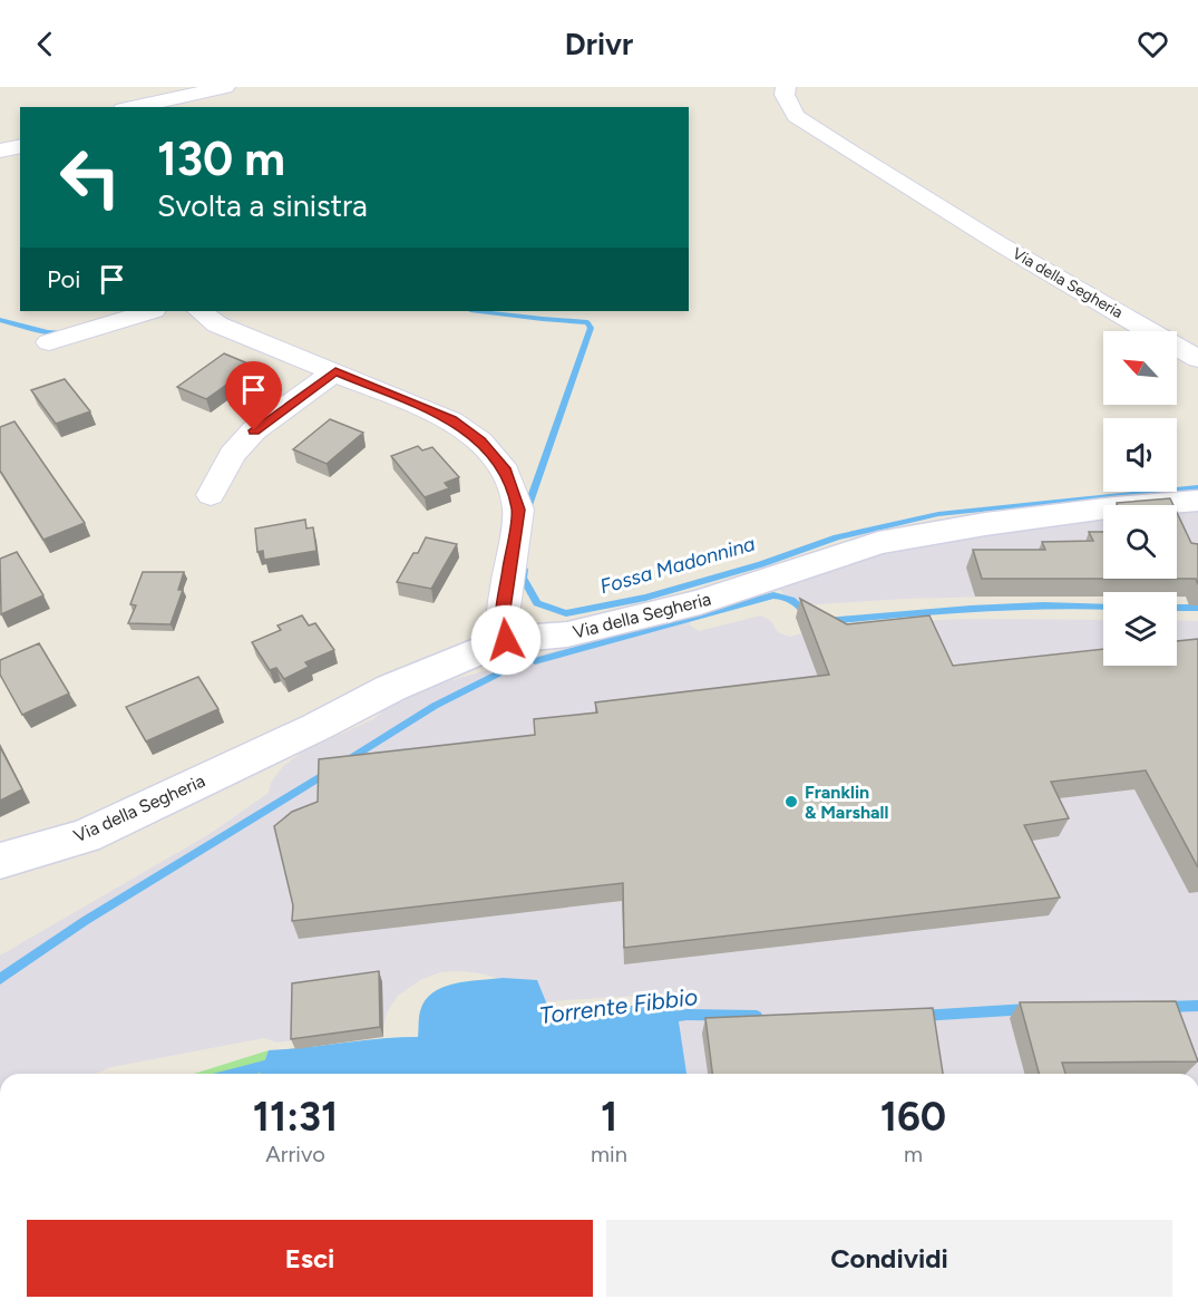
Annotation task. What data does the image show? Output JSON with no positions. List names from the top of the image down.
{
  "streets": {
    "street": ["Via della Segheria"]
  },
  "water": ["Fossa Madonnina", "Torrente Fibbio"],
  "places": ["Franklin & Marshall"],
  "north": "top left",
  "page": {
    "header": "Drivr",
    "turn": ["130 m", "Svolta a sinistra"],
    "then": "Poi",
    "eta": [
      "11:31",
      "Arrivo",
      "1",
      "min",
      "160",
      "m"
    ],
    "buttons": ["Esci", "Condividi"]
  }
}
